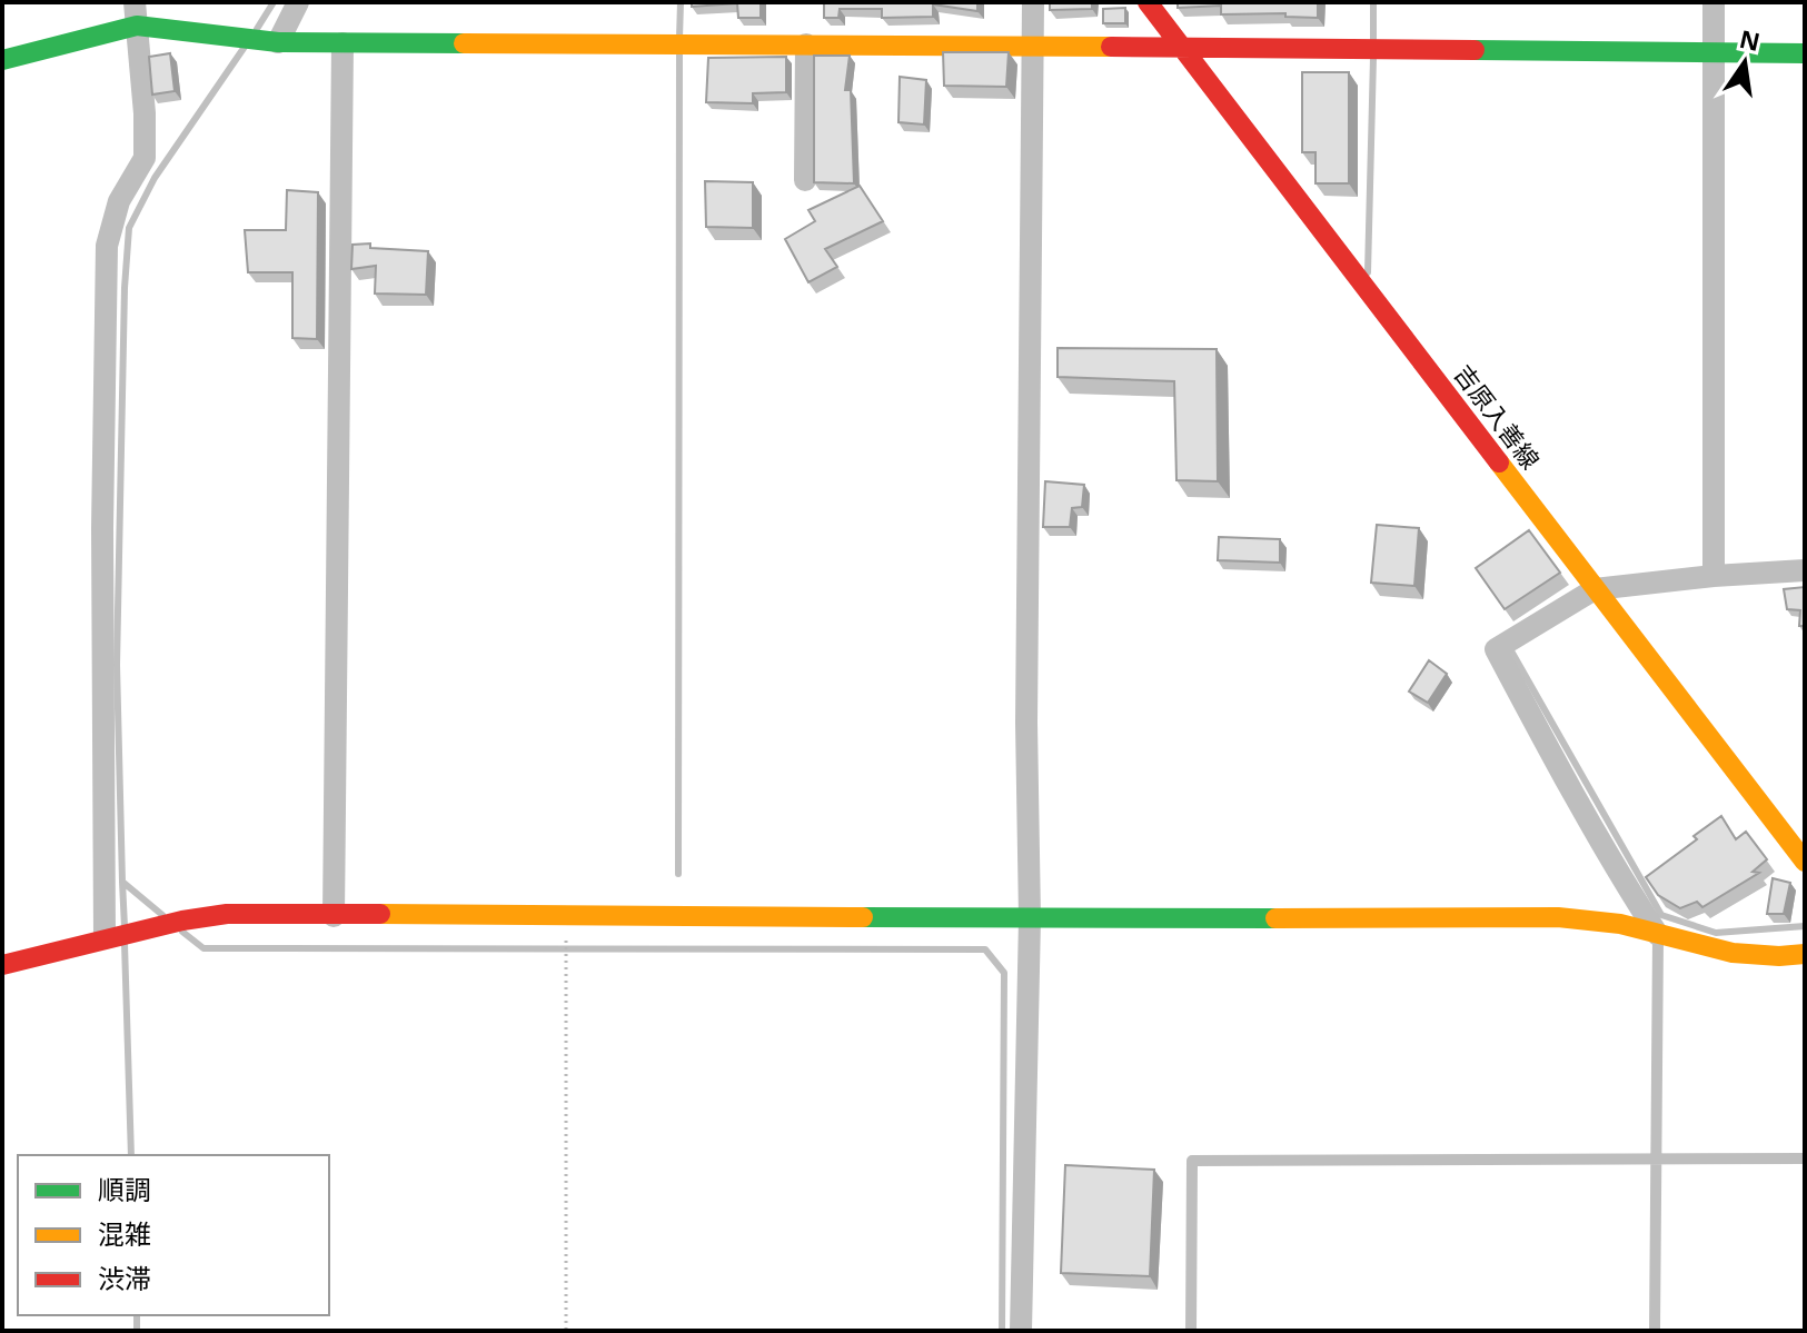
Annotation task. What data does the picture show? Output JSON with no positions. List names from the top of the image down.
{
  "streets": {
    "street": ["吉原入善線"]
  },
  "legend": ["順調", "混雑", "渋滞"],
  "north": "top"
}
